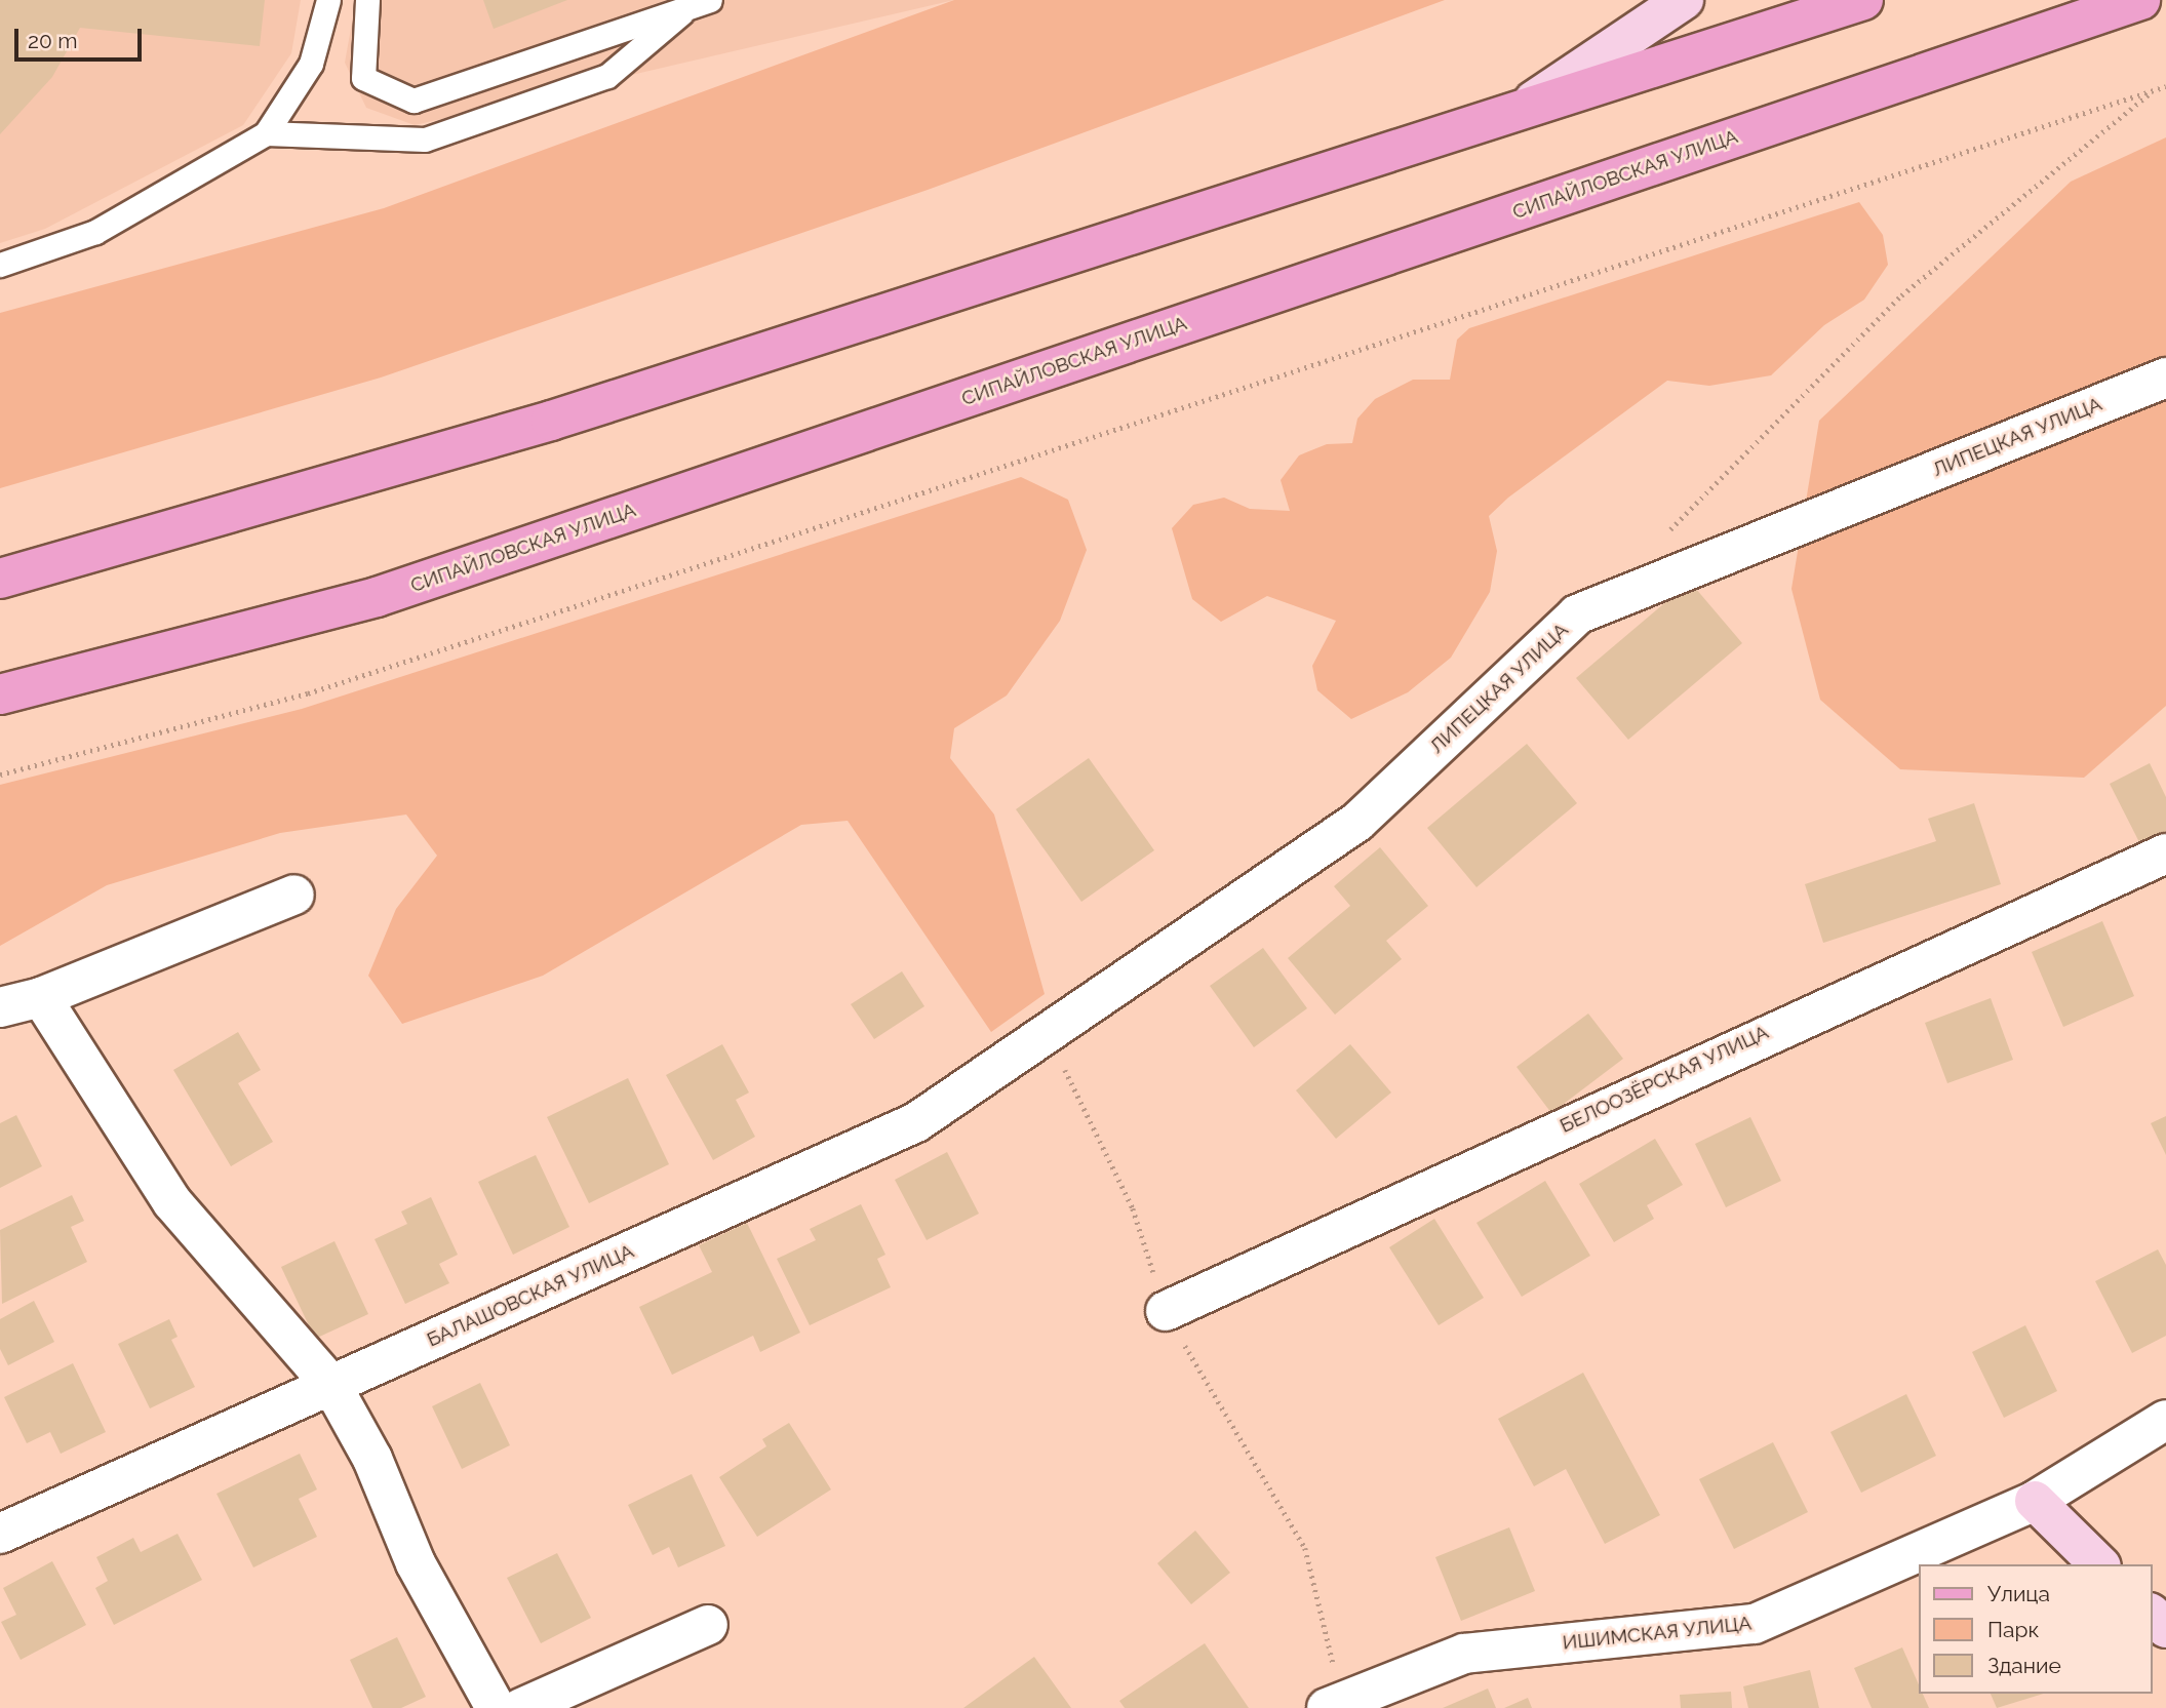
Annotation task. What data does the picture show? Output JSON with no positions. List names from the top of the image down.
{
  "streets": {
    "main road": ["СИПАЙЛОВСКАЯ УЛИЦА"],
    "street": [
      "ЛИПЕЦКАЯ УЛИЦА",
      "БЕЛООЗЁРСКАЯ УЛИЦА",
      "БАЛАШОВСКАЯ УЛИЦА",
      "ИШИМСКАЯ УЛИЦА"
    ]
  },
  "crossings": [
    ["ЛИПЕЦКАЯ УЛИЦА", "БАЛАШОВСКАЯ УЛИЦА"]
  ],
  "legend": ["Улица", "Парк", "Здание"],
  "scale_bar": "20 m"
}
